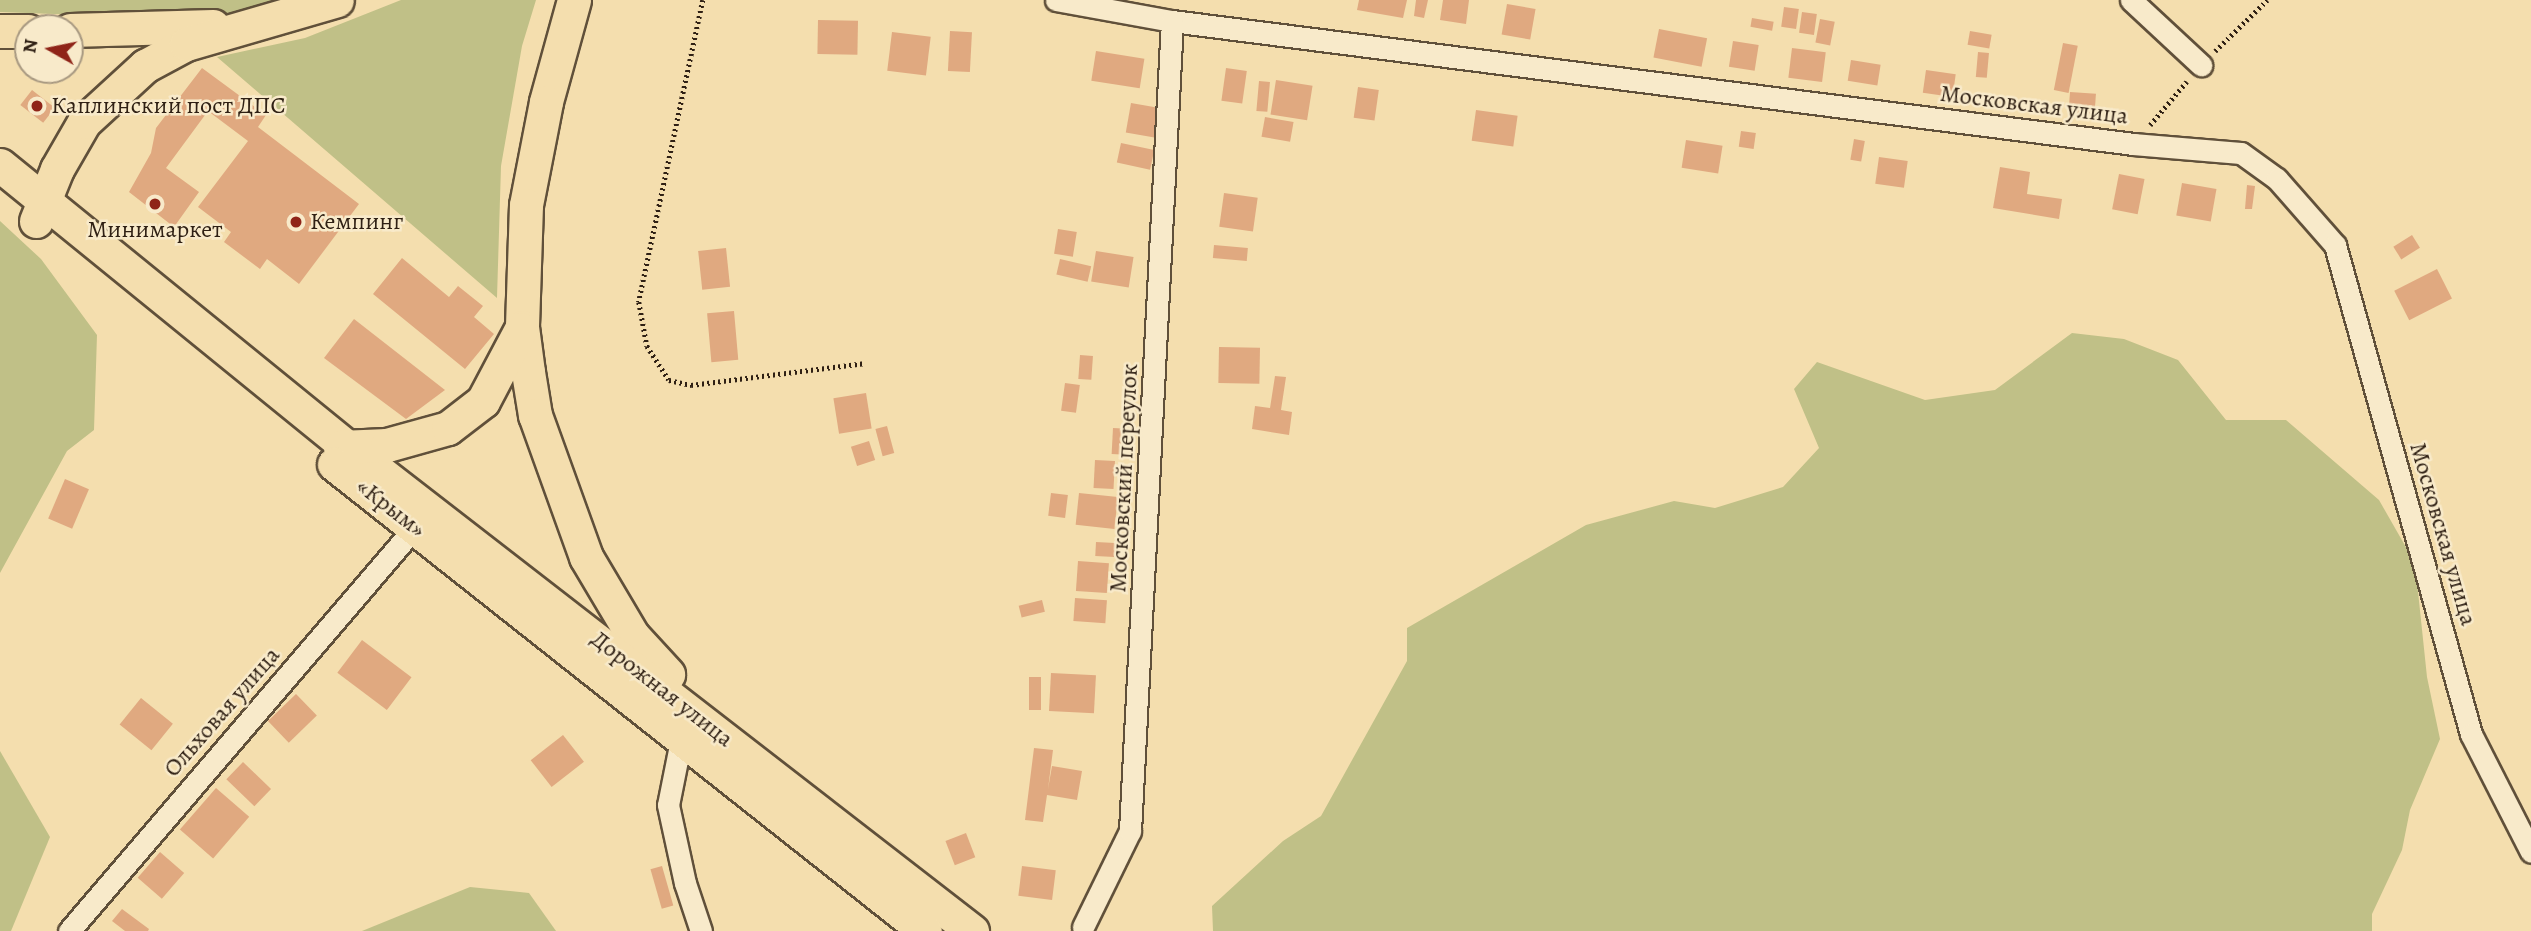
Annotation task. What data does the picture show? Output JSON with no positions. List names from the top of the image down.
{
  "streets": {
    "main road": ["«Крым»", "Дорожная улица"],
    "street": ["Московская улица", "Московский переулок", "Ольховая улица"]
  },
  "crossings": [
    ["Московская улица", "Московский переулок"],
    ["«Крым»", "Дорожная улица"],
    ["«Крым»", "Ольховая улица"]
  ],
  "places": ["Каплинский пост ДПС", "Минимаркет", "Кемпинг"],
  "north": "left"
}
